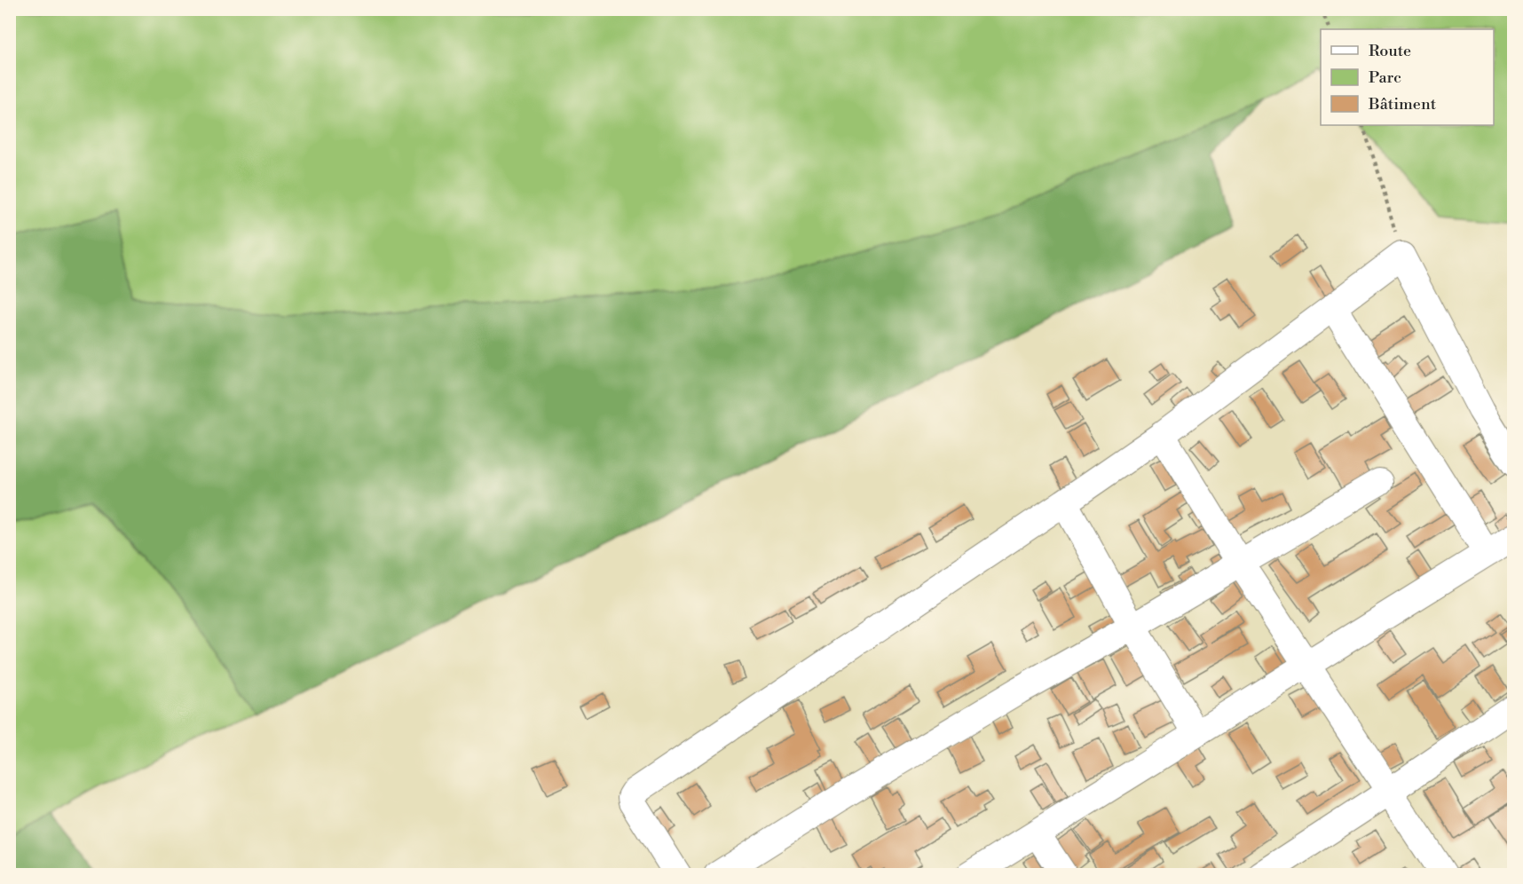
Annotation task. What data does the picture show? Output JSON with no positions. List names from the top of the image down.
{
  "legend": ["Route", "Parc", "Bâtiment"]
}
